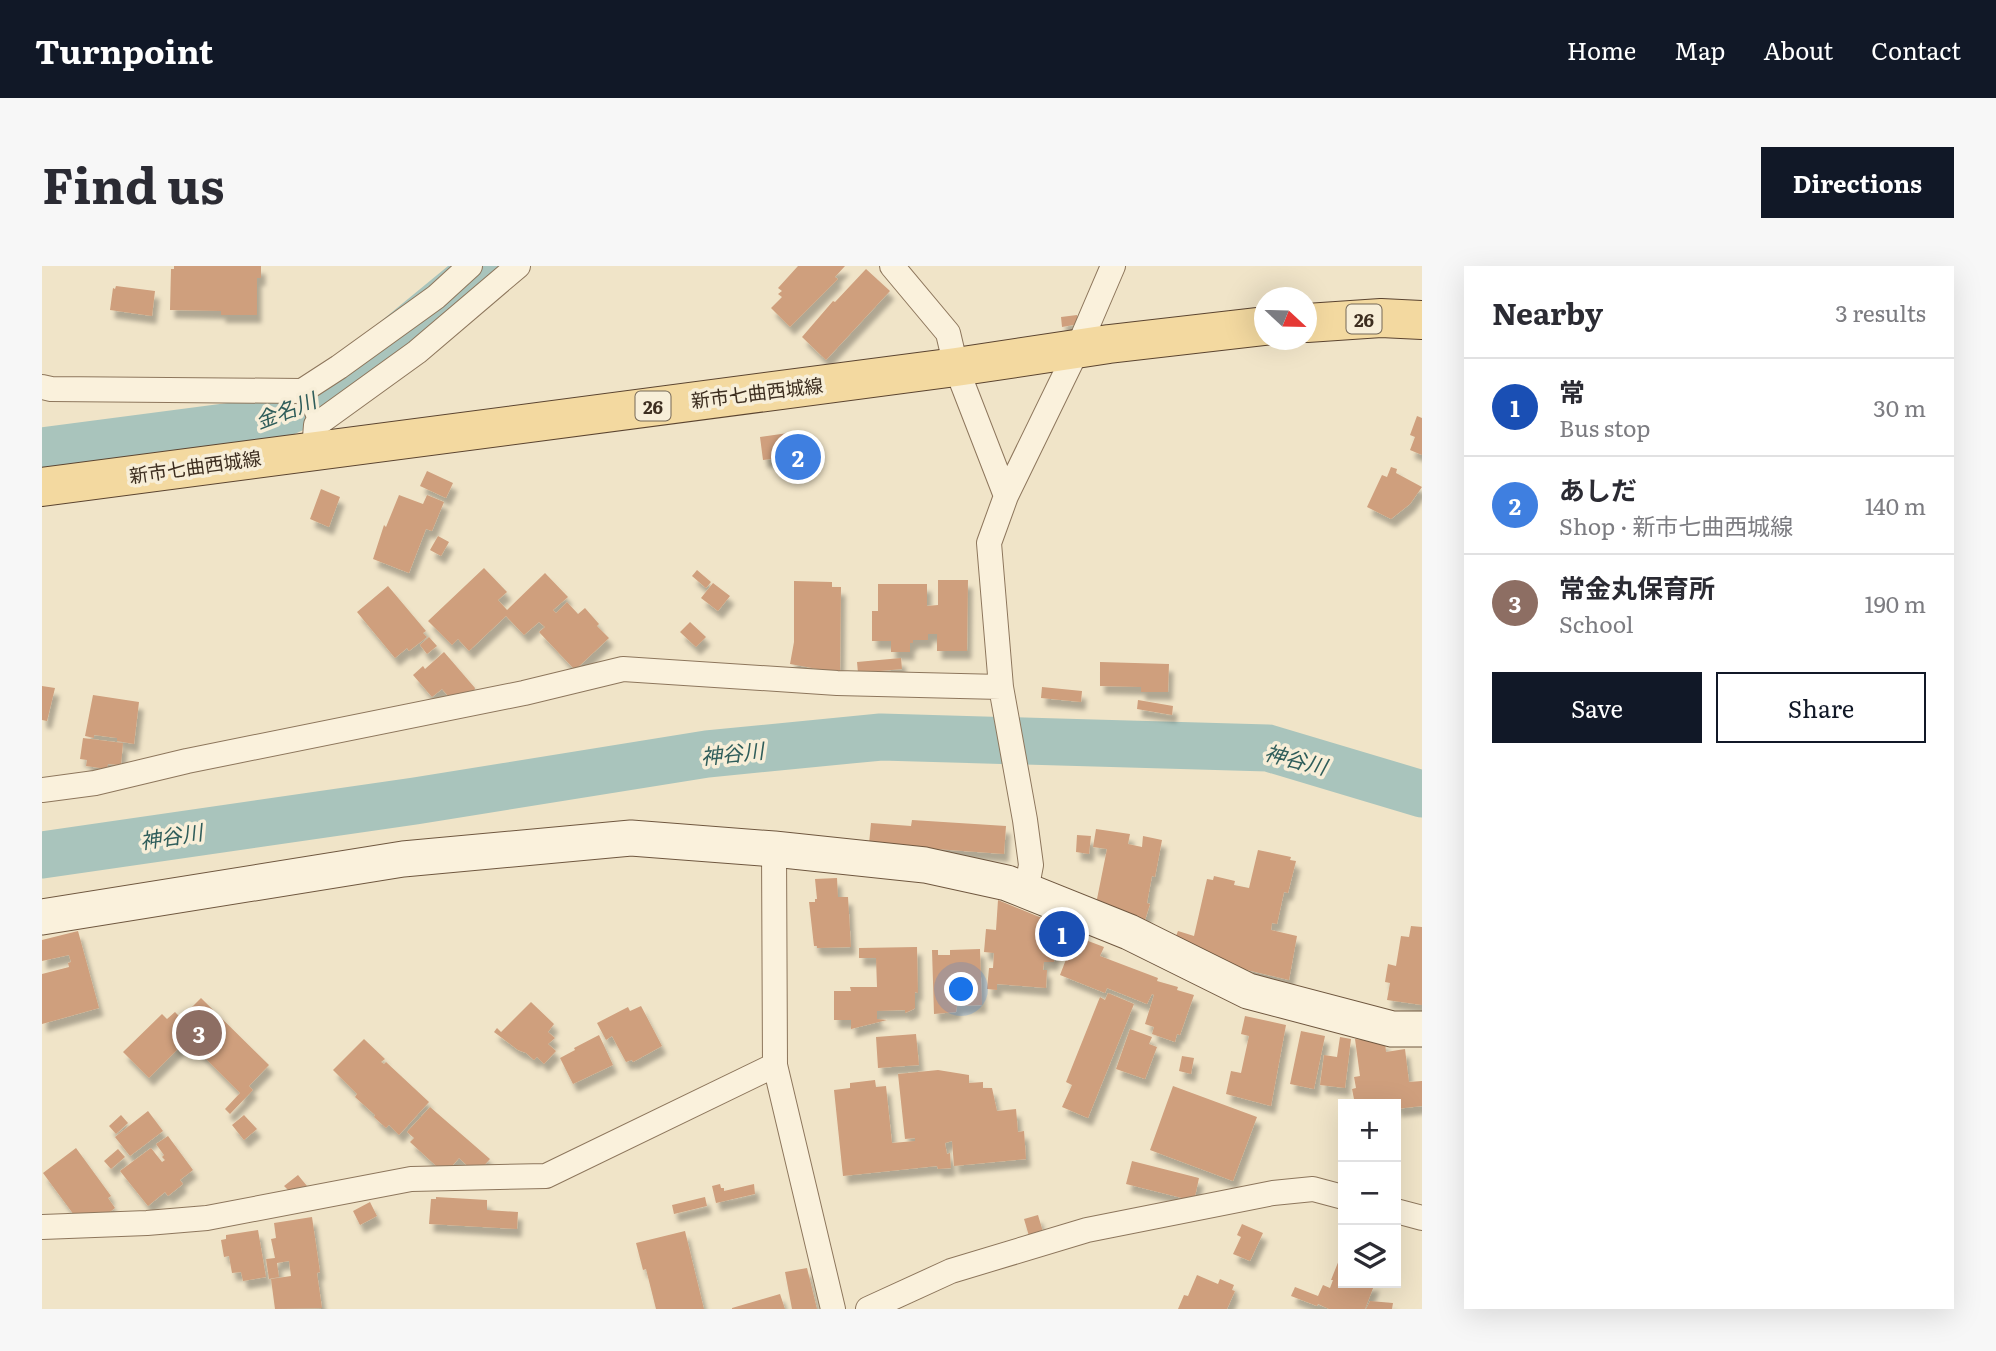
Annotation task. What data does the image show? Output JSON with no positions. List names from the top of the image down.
{
  "streets": {
    "main road": ["26", "新市七曲西城線"]
  },
  "water": ["金名川", "神谷川"],
  "north": "right",
  "page": {
    "header": "Turnpoint",
    "nav": [
      "Home",
      "Map",
      "About",
      "Contact"
    ],
    "title": "Find us",
    "buttons": [
      "Directions",
      ["Save", "Share"]
    ],
    "heading": ["Nearby", "3 results"],
    "list": [
      {
        "mark": "1",
        "name": "常",
        "note": "Bus stop",
        "value": "30 m"
      },
      {
        "mark": "2",
        "name": "あしだ",
        "note": "Shop · 新市七曲西城線",
        "value": "140 m"
      },
      {
        "mark": "3",
        "name": "常金丸保育所",
        "note": "School",
        "value": "190 m"
      }
    ],
    "pins": ["2", "1", "3"],
    "map_buttons": ["+", "−"]
  }
}
